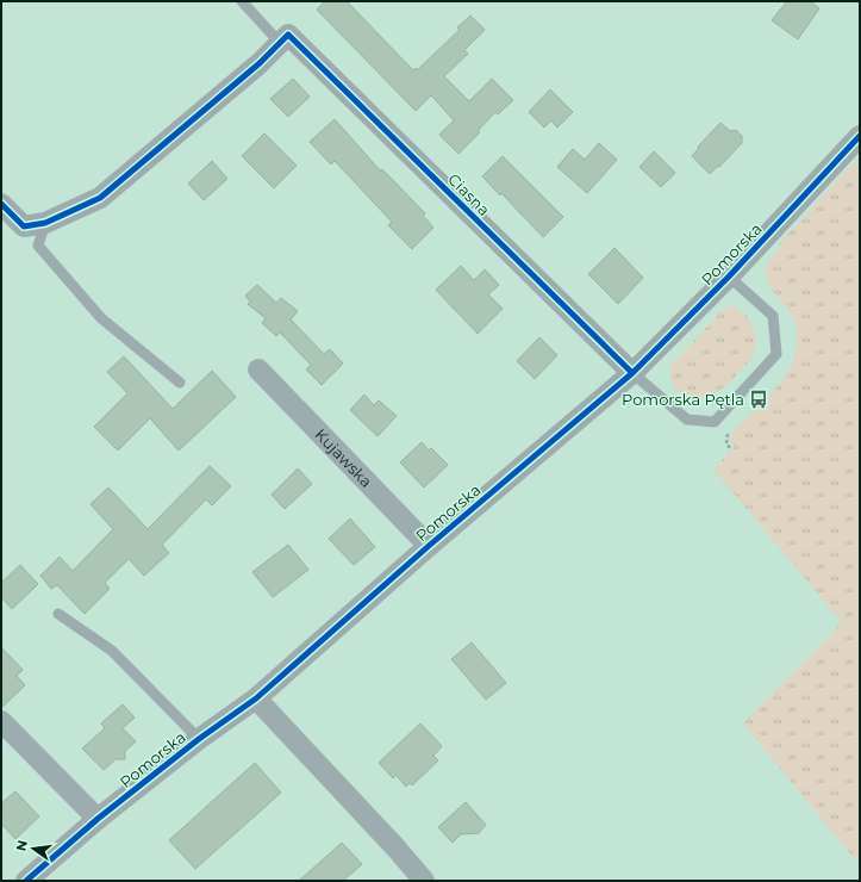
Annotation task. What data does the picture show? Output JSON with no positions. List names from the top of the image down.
{
  "streets": {
    "street": ["Ciasna", "Pomorska", "Kujawska"]
  },
  "crossings": [
    ["Ciasna", "Pomorska"],
    ["Pomorska", "Kujawska"]
  ],
  "places": {
    "bus stop": ["Pomorska Pętla"]
  },
  "north": "left"
}
